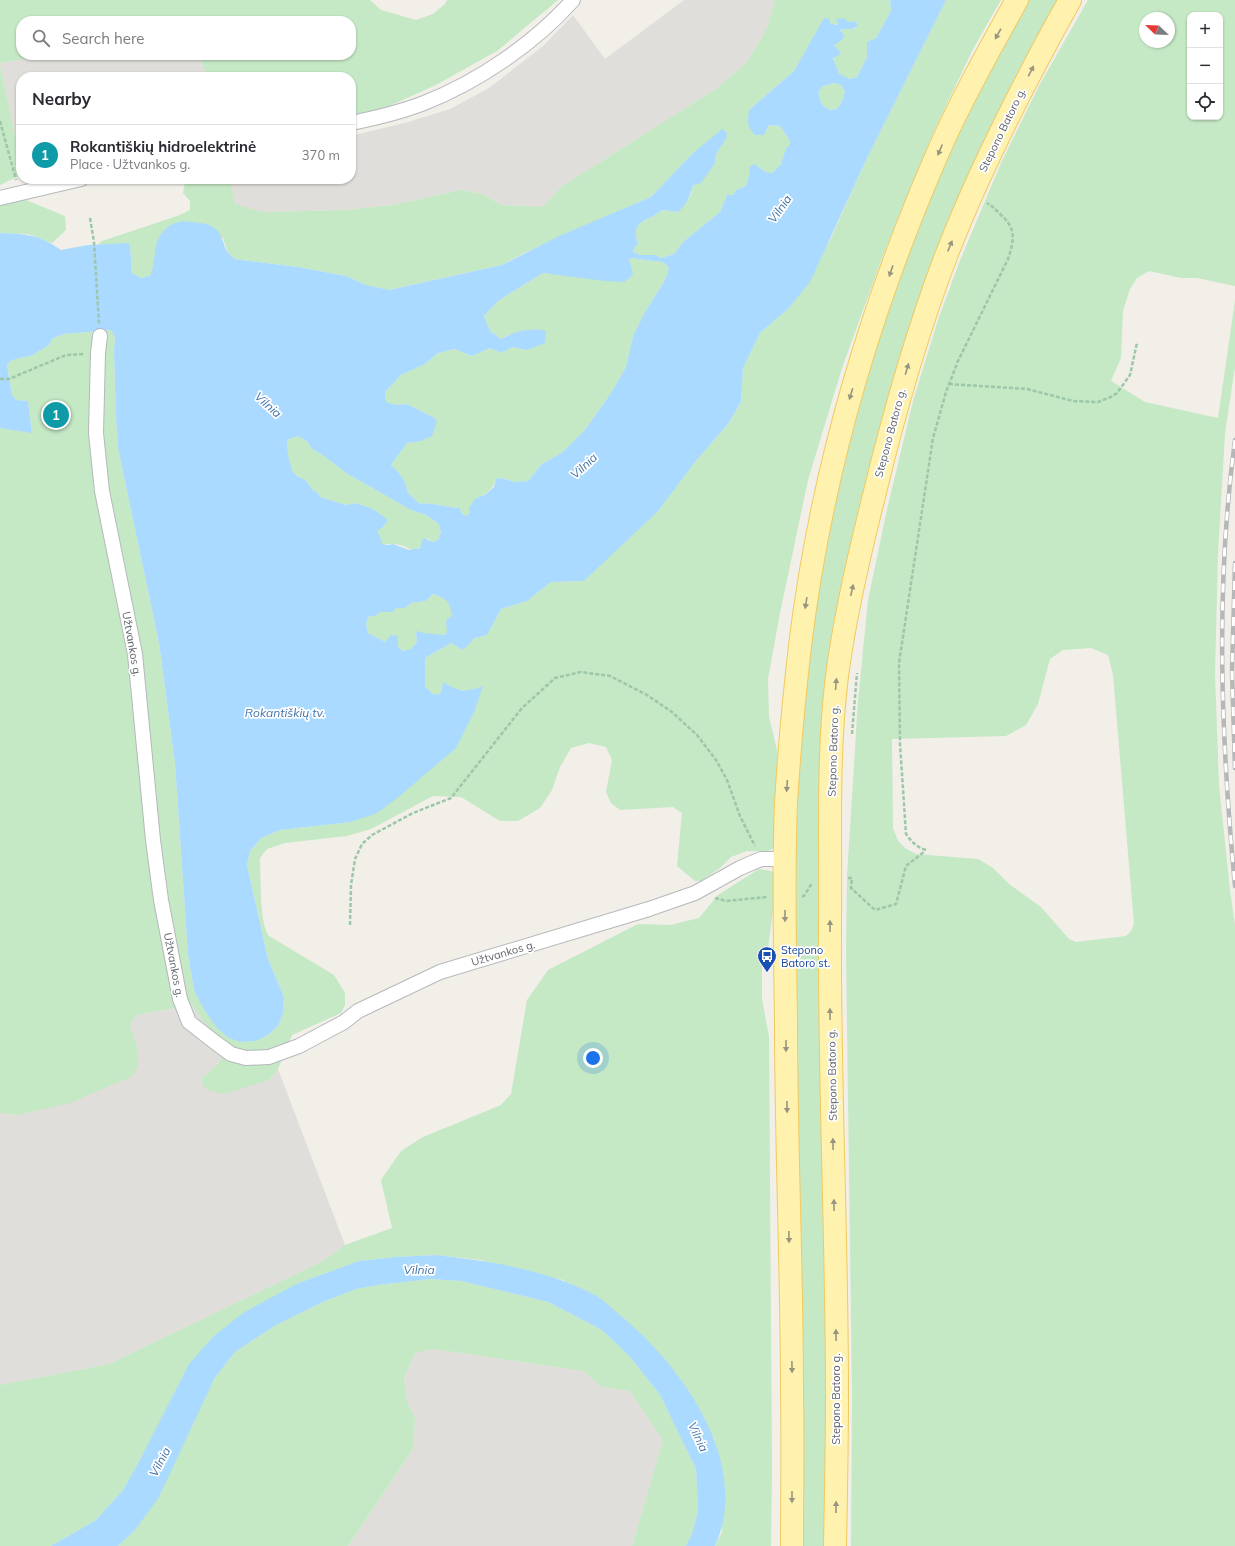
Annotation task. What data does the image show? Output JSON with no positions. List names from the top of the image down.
{
  "streets": {
    "main road": ["Stepono Batoro g."],
    "street": ["Užtvankos g."]
  },
  "water": ["Vilnia", "Rokantiškių tv."],
  "places": {
    "bus stop": ["Stepono Batoro st."]
  },
  "north": "top left",
  "page": {
    "map_buttons": ["+", "−"],
    "search": "Search here",
    "heading": "Nearby",
    "list": [
      {
        "mark": "1",
        "name": "Rokantiškių hidroelektrinė",
        "note": "Place · Užtvankos g.",
        "value": "370 m"
      }
    ],
    "pins": "1"
  }
}
